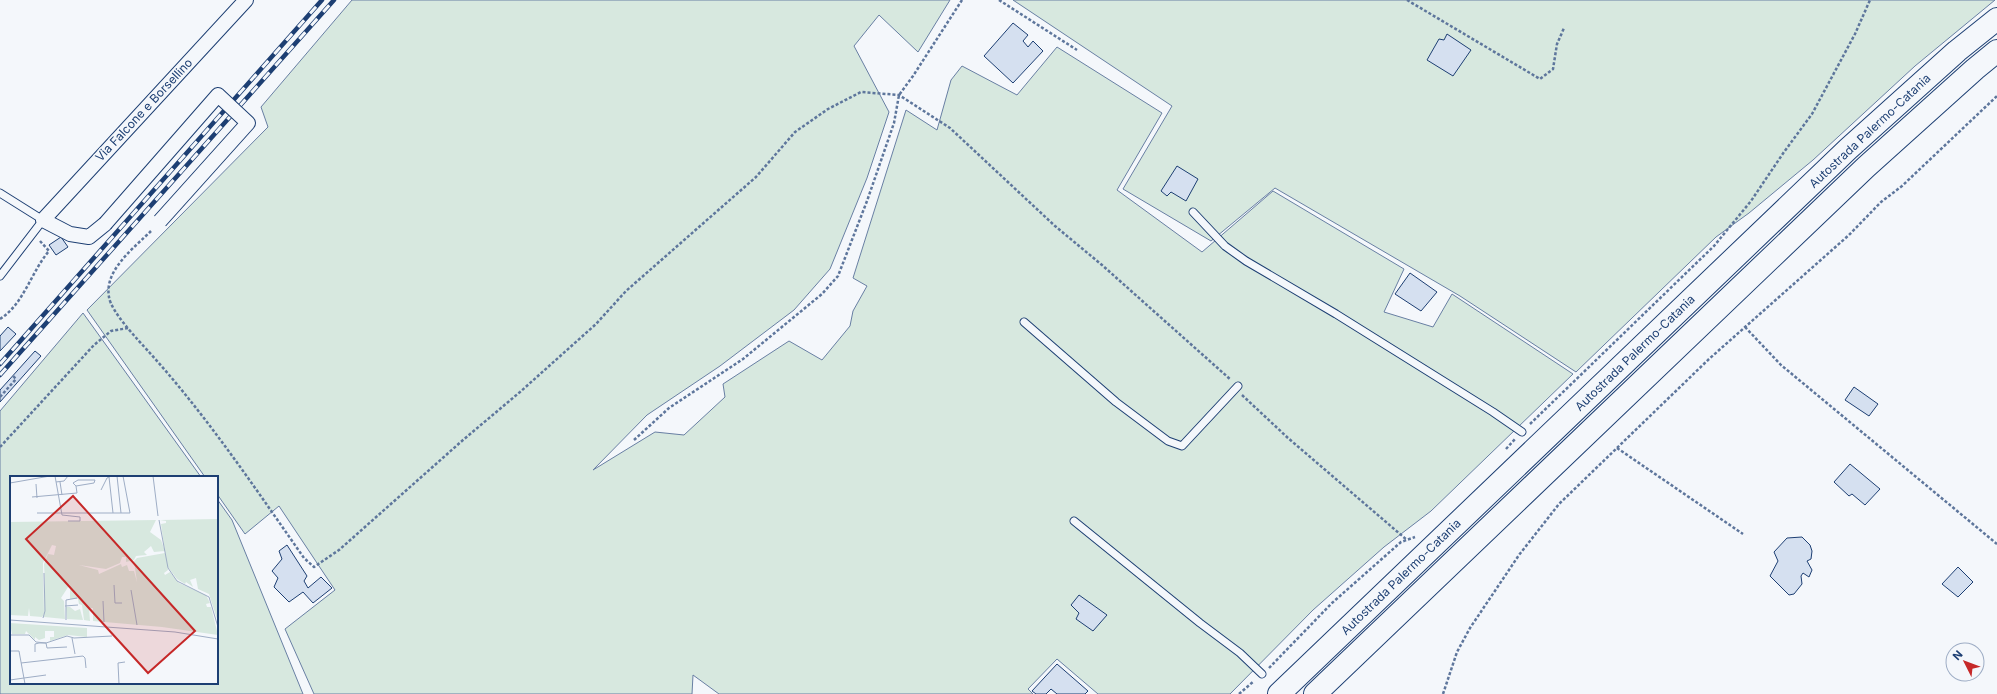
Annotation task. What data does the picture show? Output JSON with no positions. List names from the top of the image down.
{
  "streets": {
    "highway": ["Autostrada Palermo-Catania"],
    "street": ["Via Falcone e Borsellino"]
  },
  "north": "top left"
}
